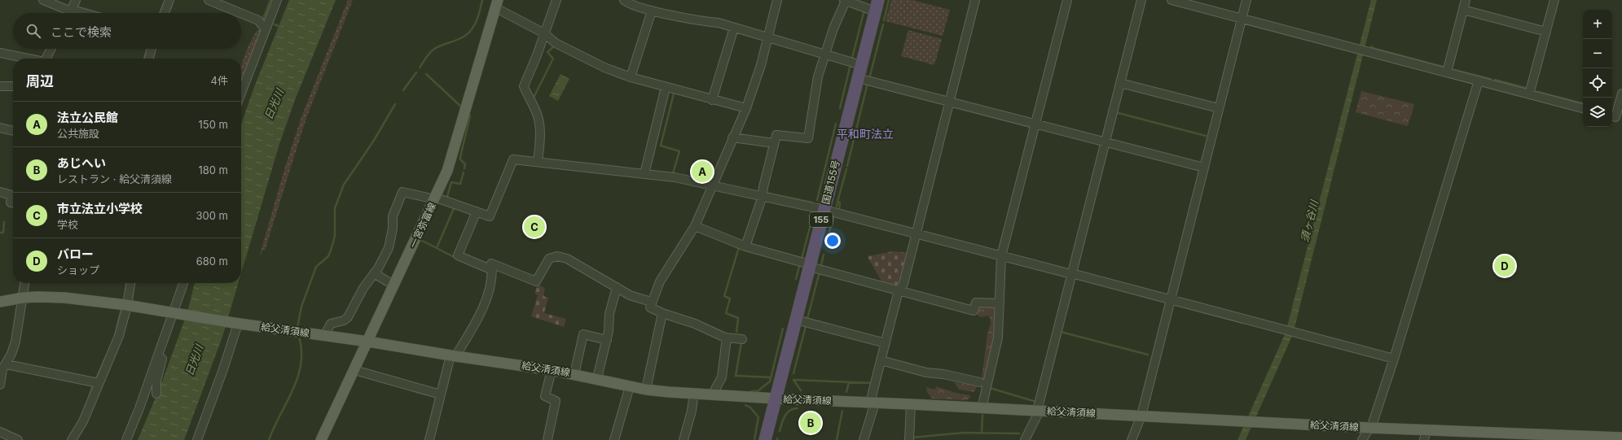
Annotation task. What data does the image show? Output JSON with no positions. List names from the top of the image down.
{
  "streets": {
    "highway": ["国道155号", "155"],
    "main road": ["一宮弥富線", "給父清須線"]
  },
  "crossings": [
    ["国道155号", "給父清須線"],
    ["一宮弥富線", "給父清須線"]
  ],
  "districts": ["平和町法立"],
  "water": ["日光川", "須ヶ谷川"],
  "page": {
    "map_buttons": ["+", "−"],
    "search": "ここで検索",
    "heading": ["周辺", "4件"],
    "list": [
      {
        "mark": "A",
        "name": "法立公民館",
        "note": "公共施設",
        "value": "150 m"
      },
      {
        "mark": "B",
        "name": "あじへい",
        "note": "レストラン · 給父清須線",
        "value": "180 m"
      },
      {
        "mark": "C",
        "name": "市立法立小学校",
        "note": "学校",
        "value": "300 m"
      },
      {
        "mark": "D",
        "name": "バロー",
        "note": "ショップ",
        "value": "680 m"
      }
    ],
    "pins": [
      "A",
      "C",
      "D",
      "B"
    ]
  }
}
